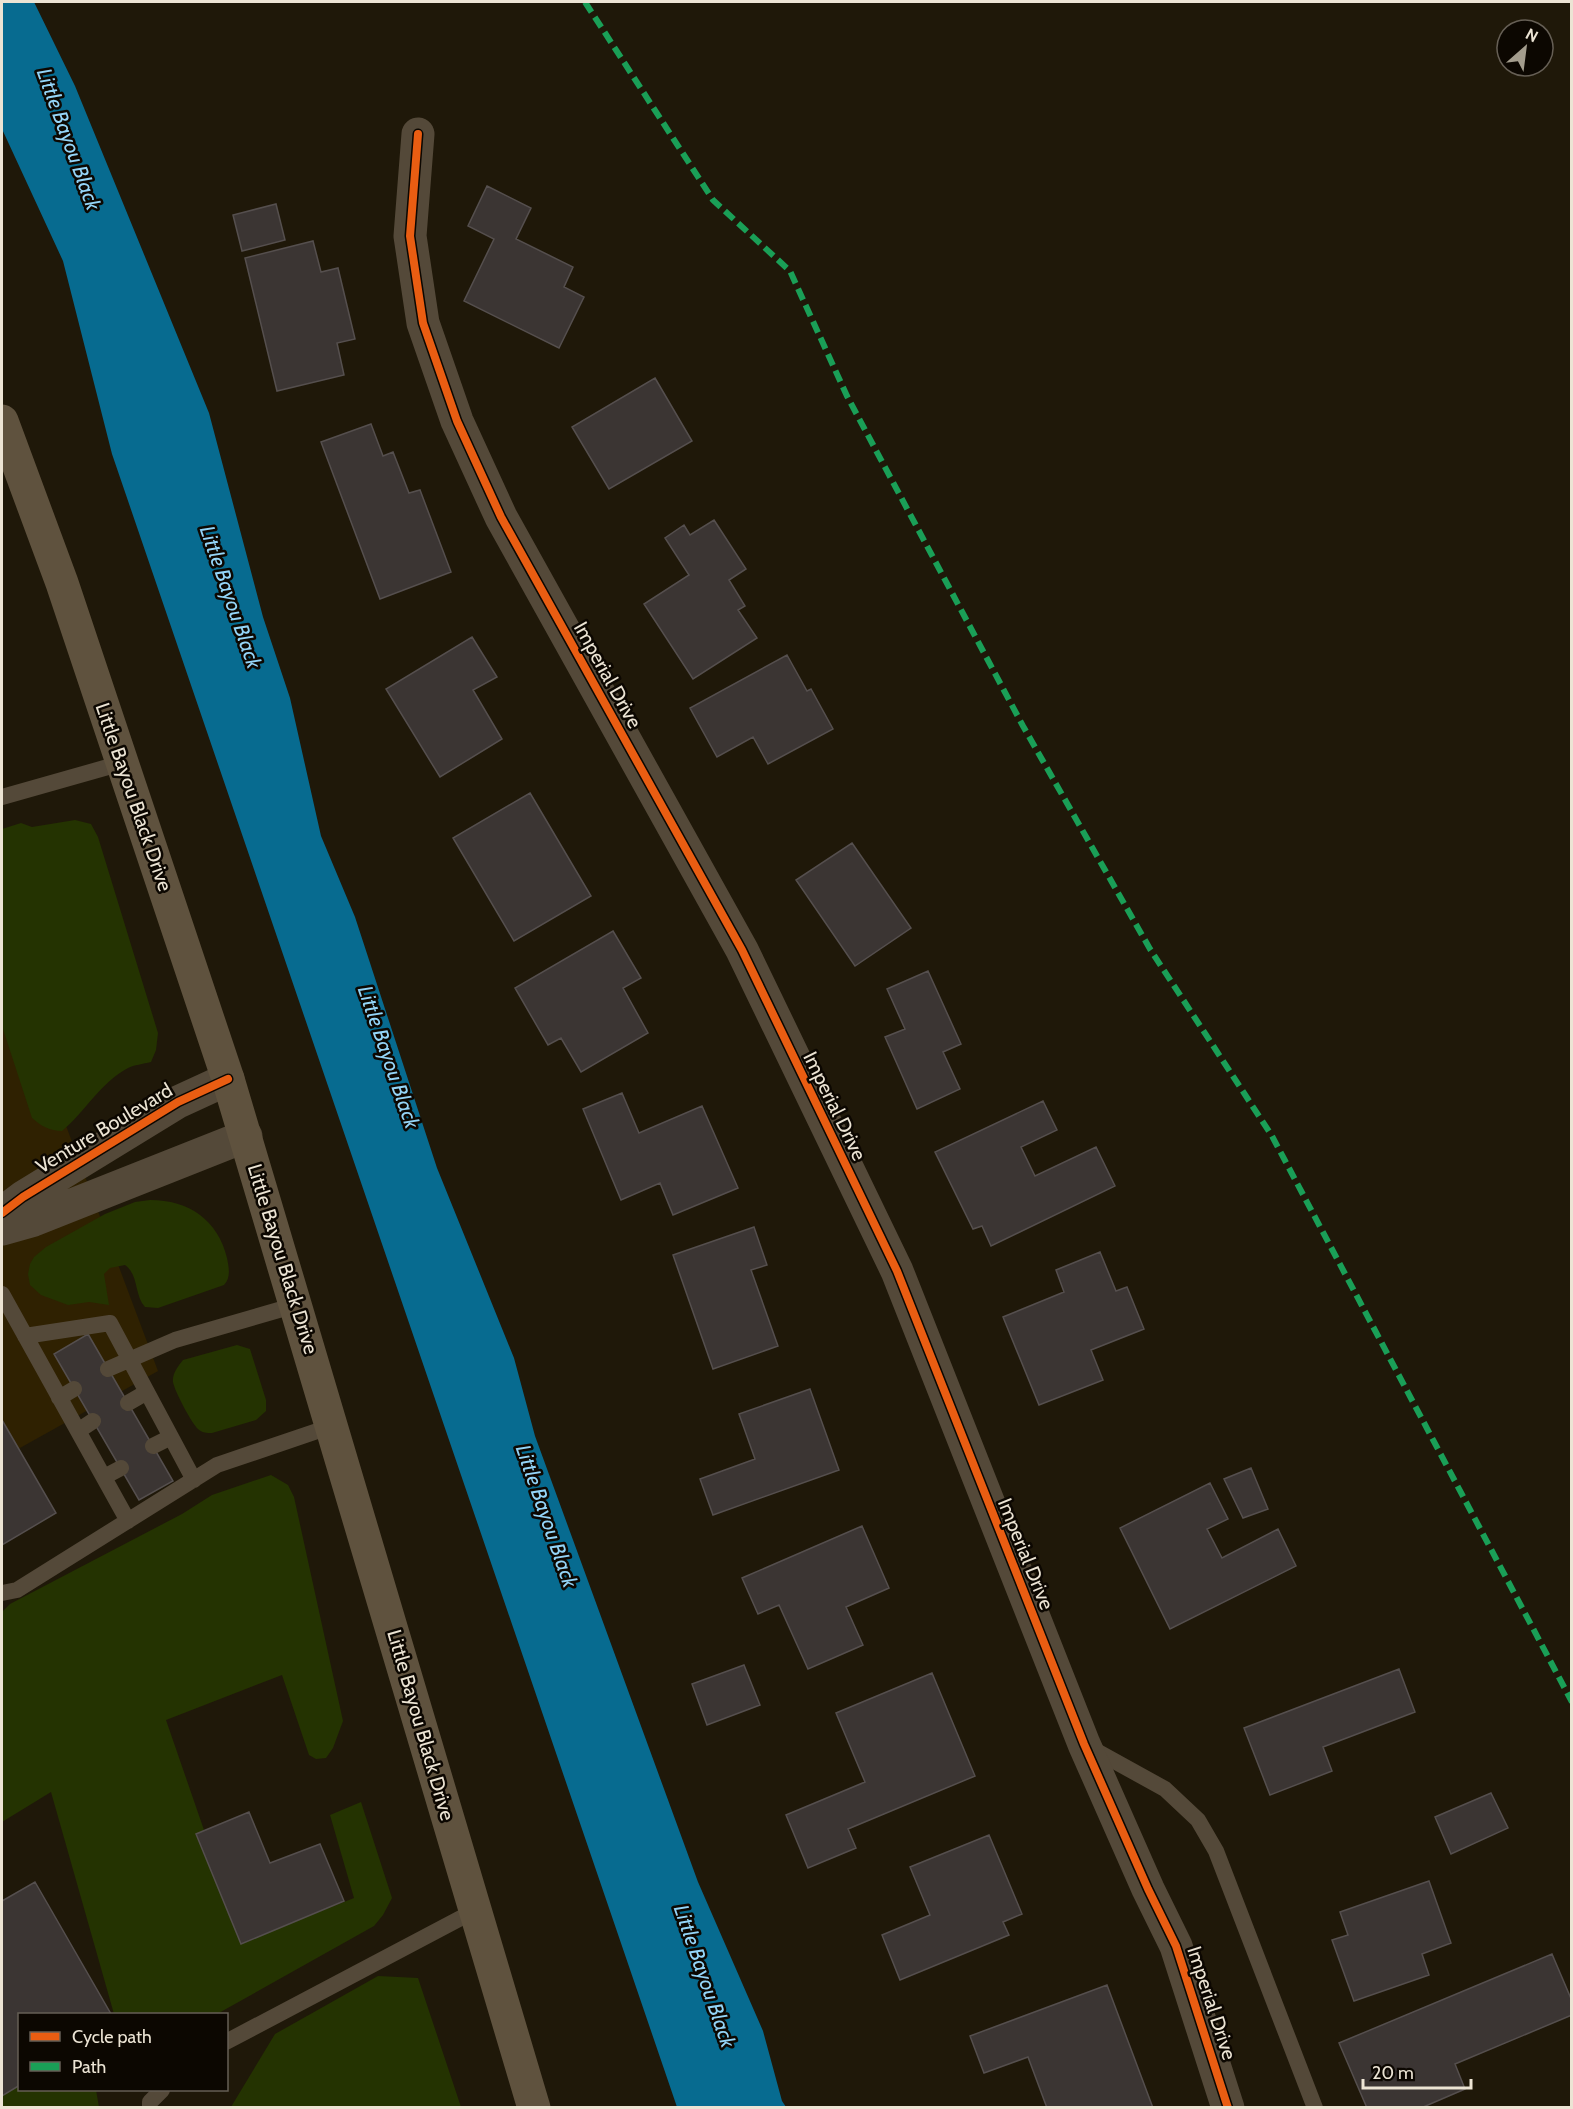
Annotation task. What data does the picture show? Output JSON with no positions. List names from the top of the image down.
{
  "streets": {
    "main road": ["Little Bayou Black Drive"],
    "street": ["Imperial Drive", "Venture Boulevard"]
  },
  "crossings": [
    ["Little Bayou Black Drive", "Venture Boulevard"]
  ],
  "water": ["Little Bayou Black"],
  "legend": ["Cycle path", "Path"],
  "scale_bar": "20 m",
  "north": "top right"
}
